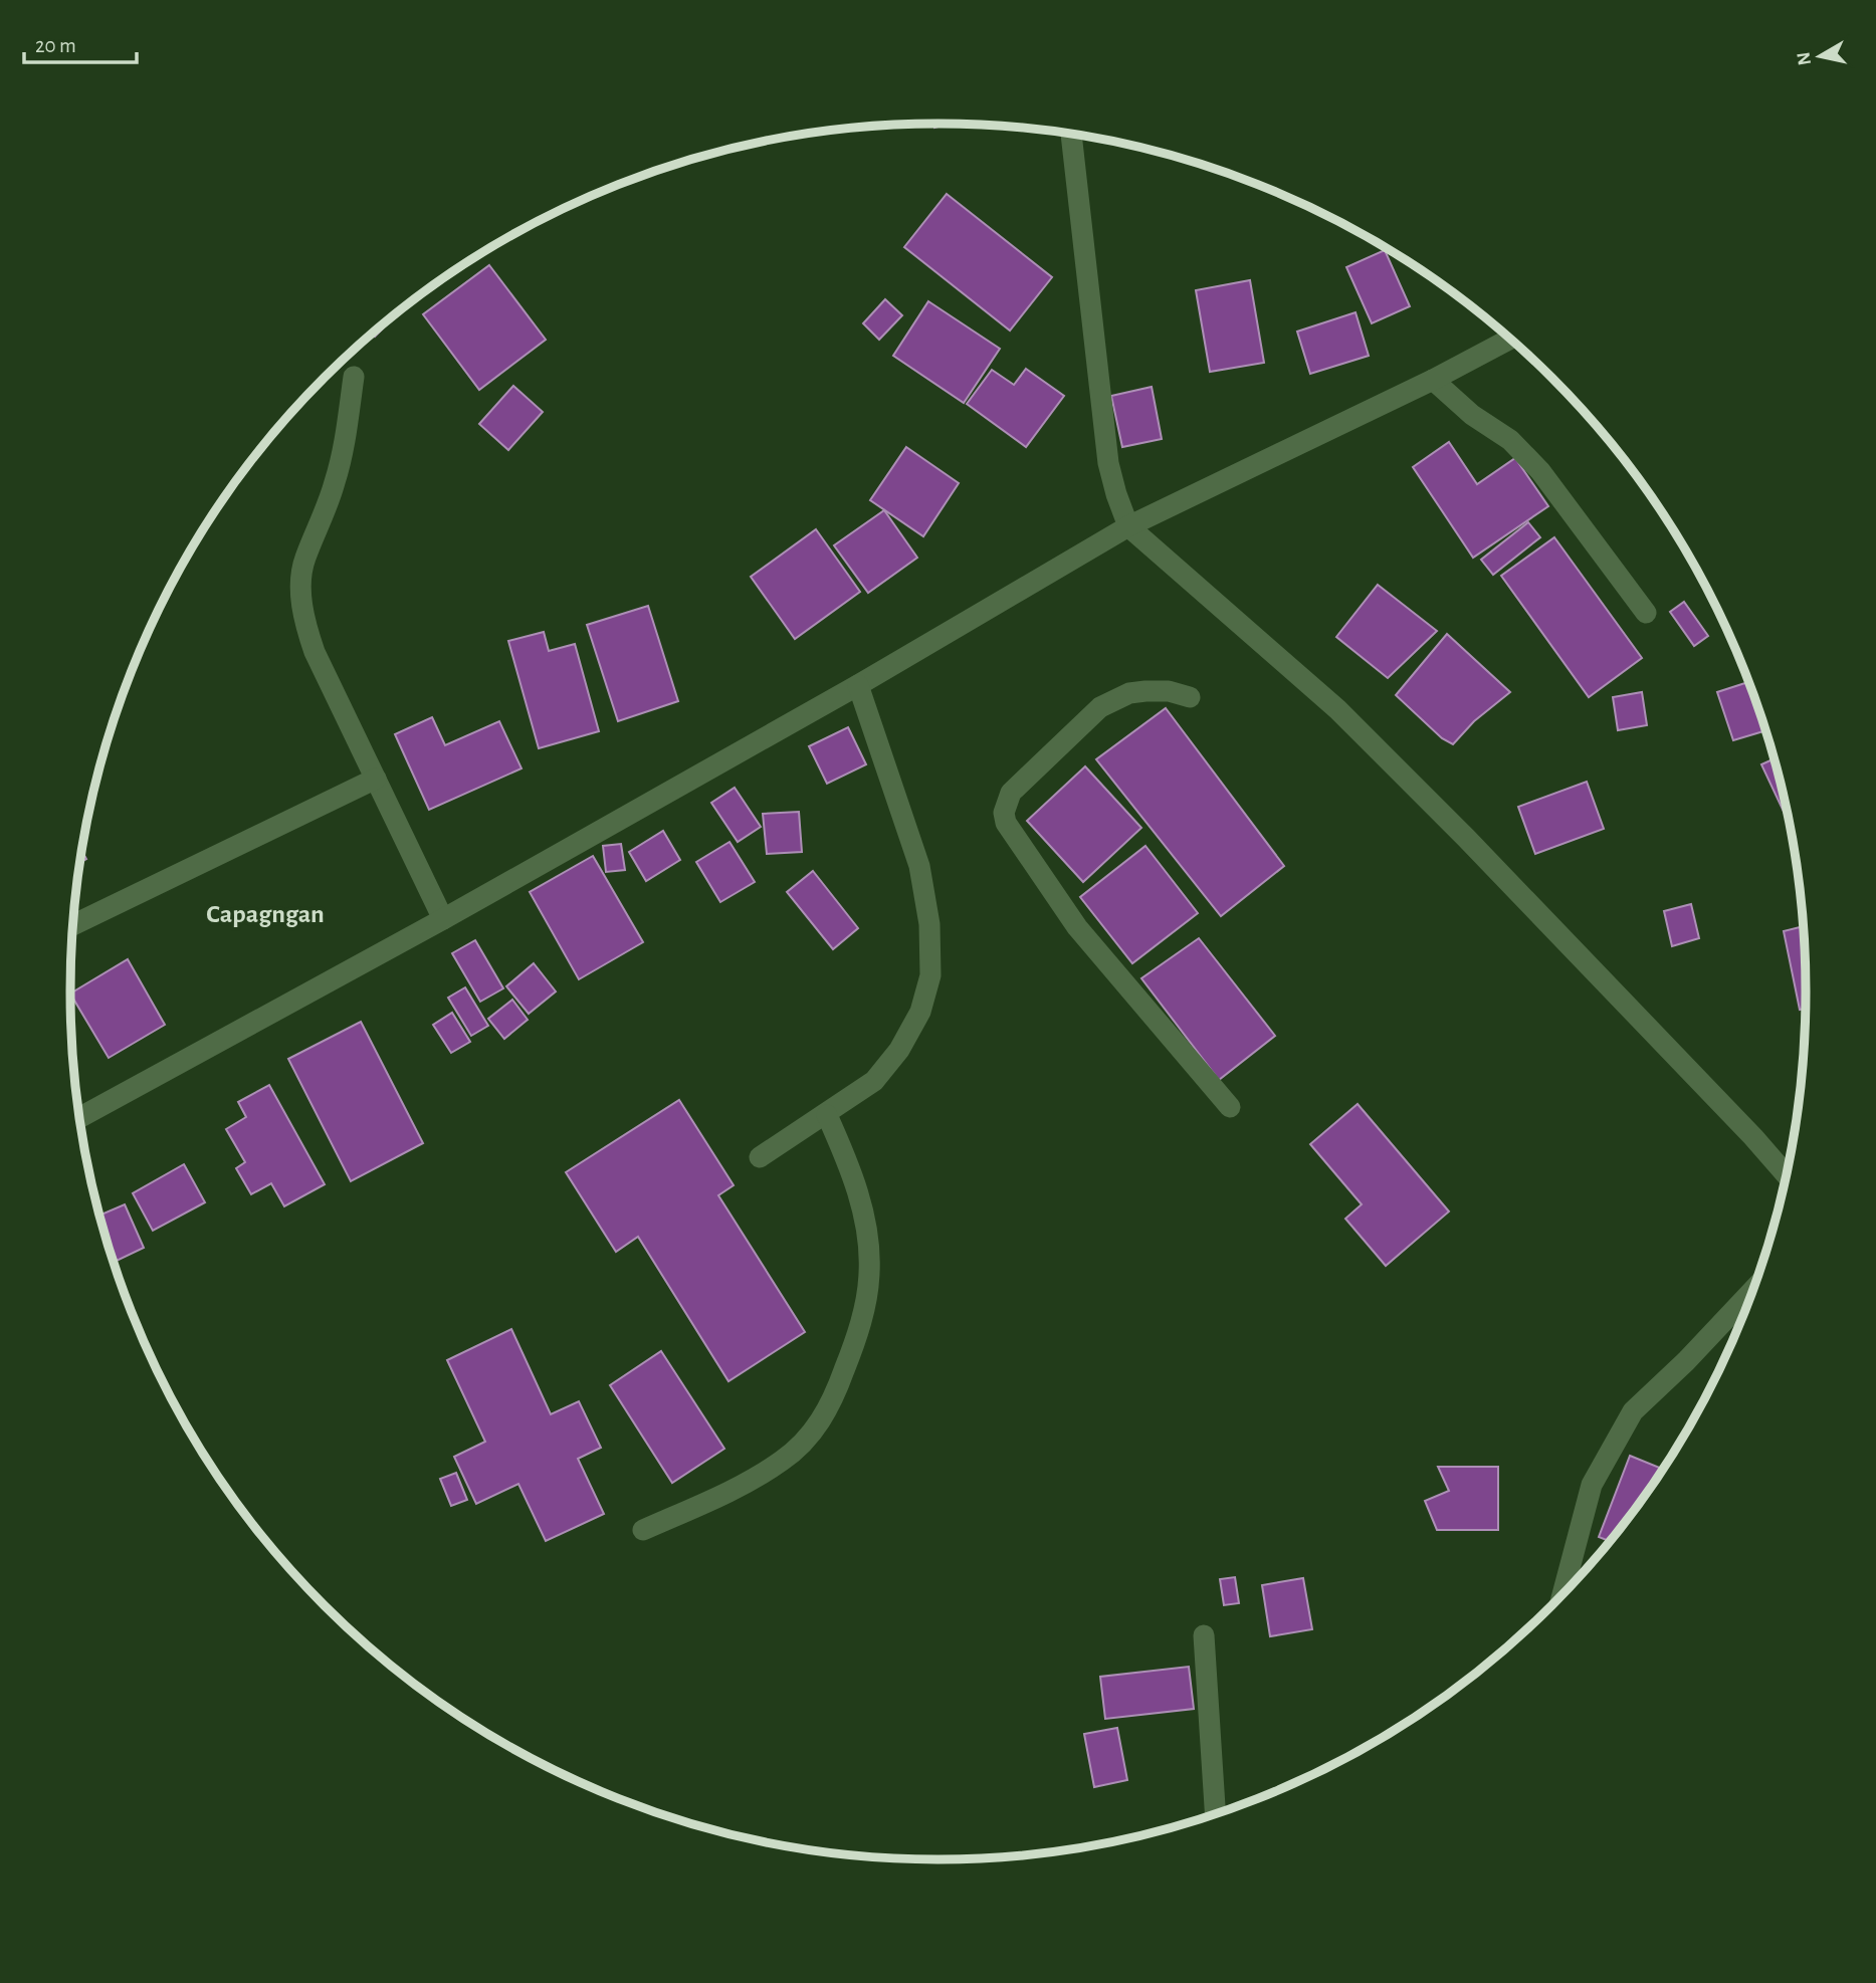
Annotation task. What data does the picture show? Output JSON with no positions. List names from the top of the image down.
{
  "districts": ["Capagngan"],
  "scale_bar": "20 m",
  "north": "left"
}
